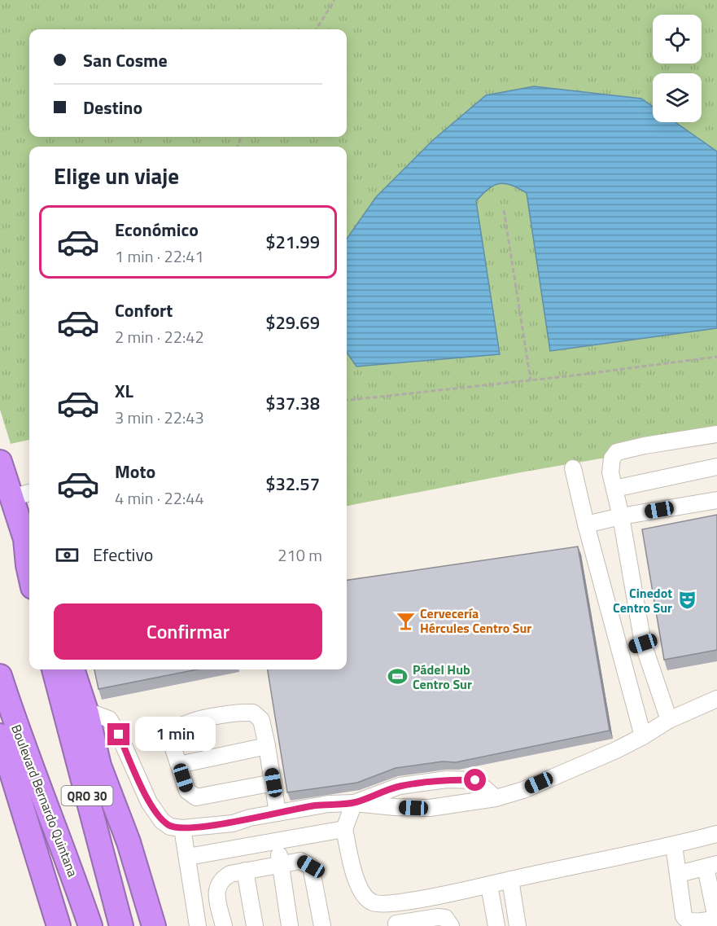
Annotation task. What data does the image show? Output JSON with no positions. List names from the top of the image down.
{
  "streets": {
    "highway": ["QRO 30", "Boulevard Bernardo Quintana"]
  },
  "places": {
    "theatre": ["Cinedot Centro Sur"],
    "bar": ["Cervecería Hércules Centro Sur"],
    "sports": ["Pádel Hub Centro Sur"]
  },
  "page": {
    "banner": ["San Cosme", "Destino"],
    "heading": "Elige un viaje",
    "list": [
      {
        "name": "Económico",
        "note": "1 min · 22:41",
        "value": "$21.99"
      },
      {
        "name": "Confort",
        "note": "2 min · 22:42",
        "value": "$29.69"
      },
      {
        "name": "XL",
        "note": "3 min · 22:43",
        "value": "$37.38"
      },
      {
        "name": "Moto",
        "note": "4 min · 22:44",
        "value": "$32.57"
      }
    ],
    "pay": ["Efectivo", "210 m"],
    "buttons": "Confirmar",
    "bubble": "1 min"
  }
}
